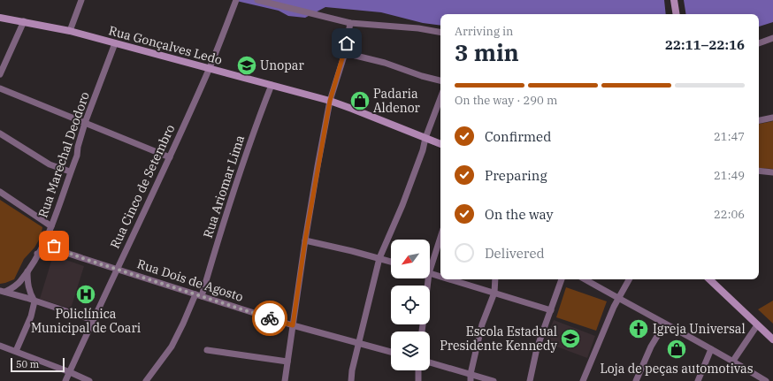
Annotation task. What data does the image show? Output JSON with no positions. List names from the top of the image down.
{
  "streets": {
    "main road": ["Rua Gonçalves Ledo"],
    "street": [
      "Rua Marechal Deodoro",
      "Rua Cinco de Setembro",
      "Rua Ariomar Lima",
      "Rua Dois de Agosto"
    ]
  },
  "crossings": [
    ["Rua Gonçalves Ledo", "Rua Marechal Deodoro"],
    ["Rua Gonçalves Ledo", "Rua Cinco de Setembro"],
    ["Rua Gonçalves Ledo", "Rua Ariomar Lima"],
    ["Rua Marechal Deodoro", "Rua Dois de Agosto"],
    ["Rua Cinco de Setembro", "Rua Dois de Agosto"],
    ["Rua Ariomar Lima", "Rua Dois de Agosto"]
  ],
  "places": {
    "school or university": ["Unopar", "Escola Estadual Presidente Kennedy"],
    "shop": ["Padaria Aldenor", "Loja de peças automotivas"],
    "hospital": ["Policlínica Municipal de Coari"],
    "church": ["Igreja Universal"]
  },
  "scale_bar": "50 m",
  "north": "bottom left",
  "page": {
    "heading": ["3 min", "Arriving in", "22:11–22:16"],
    "bar": "On the way · 290 m",
    "list": [
      ["Confirmed", "21:47"],
      ["Preparing", "21:49"],
      ["On the way", "22:06"],
      "Delivered"
    ],
    "scale": "50 m"
  }
}
